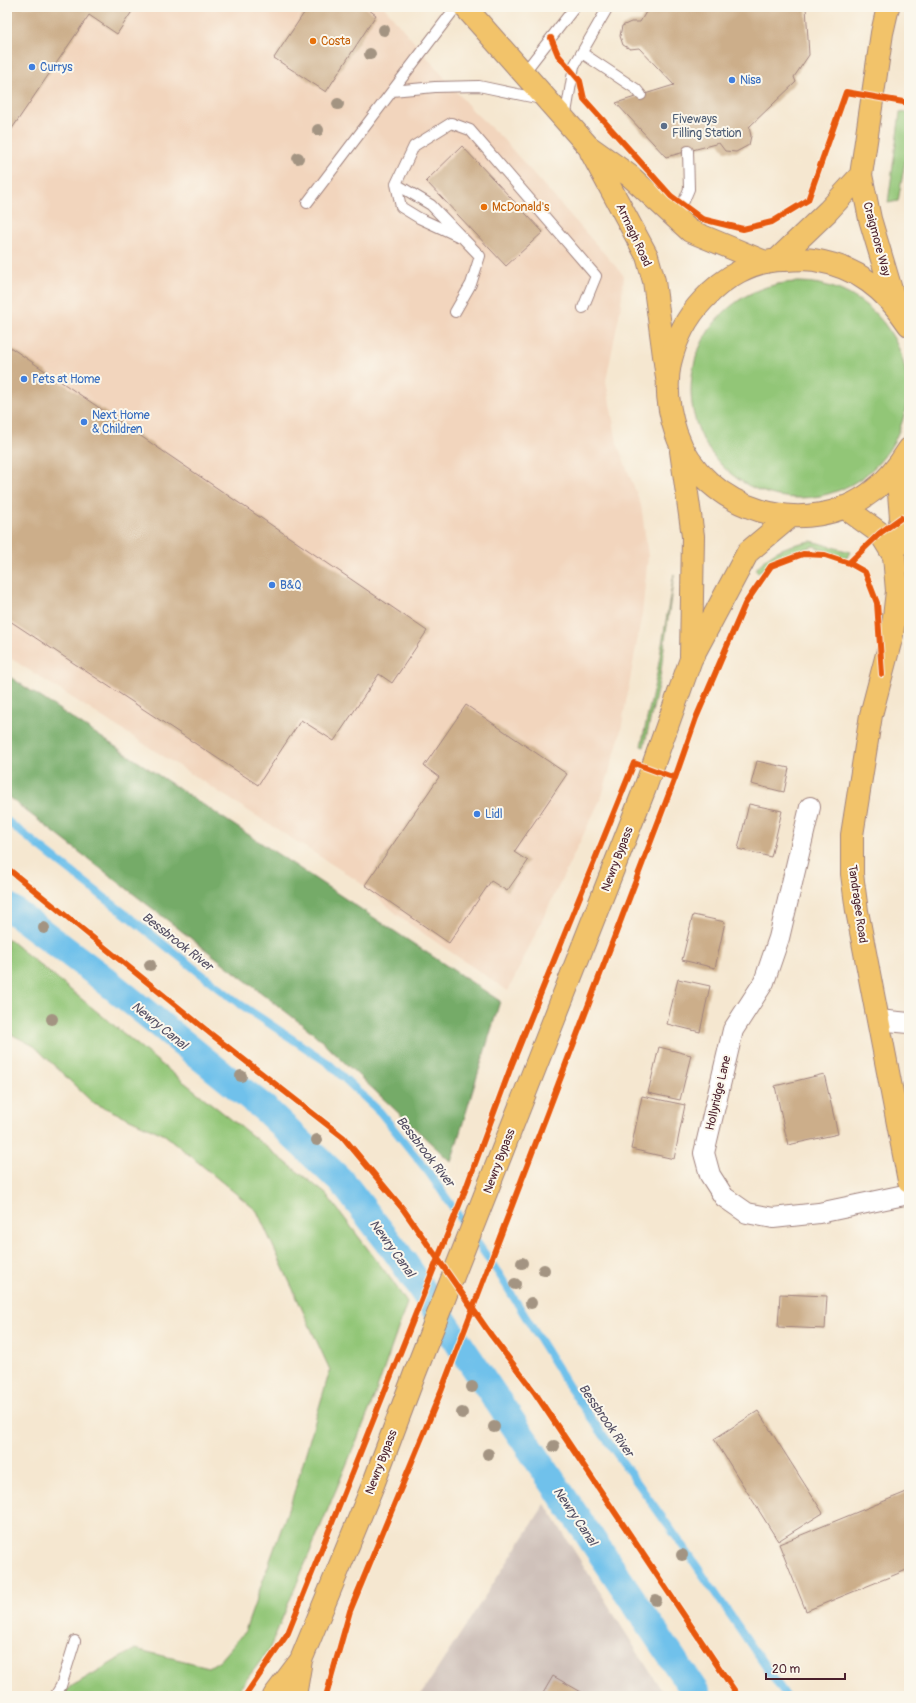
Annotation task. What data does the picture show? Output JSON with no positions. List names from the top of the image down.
{
  "streets": {
    "main road": [
      "Armagh Road",
      "Craigmore Way",
      "Newry Bypass",
      "Tandragee Road"
    ],
    "street": ["Hollyridge Lane"]
  },
  "water": ["Bessbrook River", "Newry Canal"],
  "places": [
    "Costa",
    "Currys",
    "Nisa",
    "Fiveways Filling Station",
    "McDonald's",
    "Pets at Home",
    "Next Home & Children",
    "B&Q",
    "Lidl"
  ],
  "scale_bar": "20 m"
}
